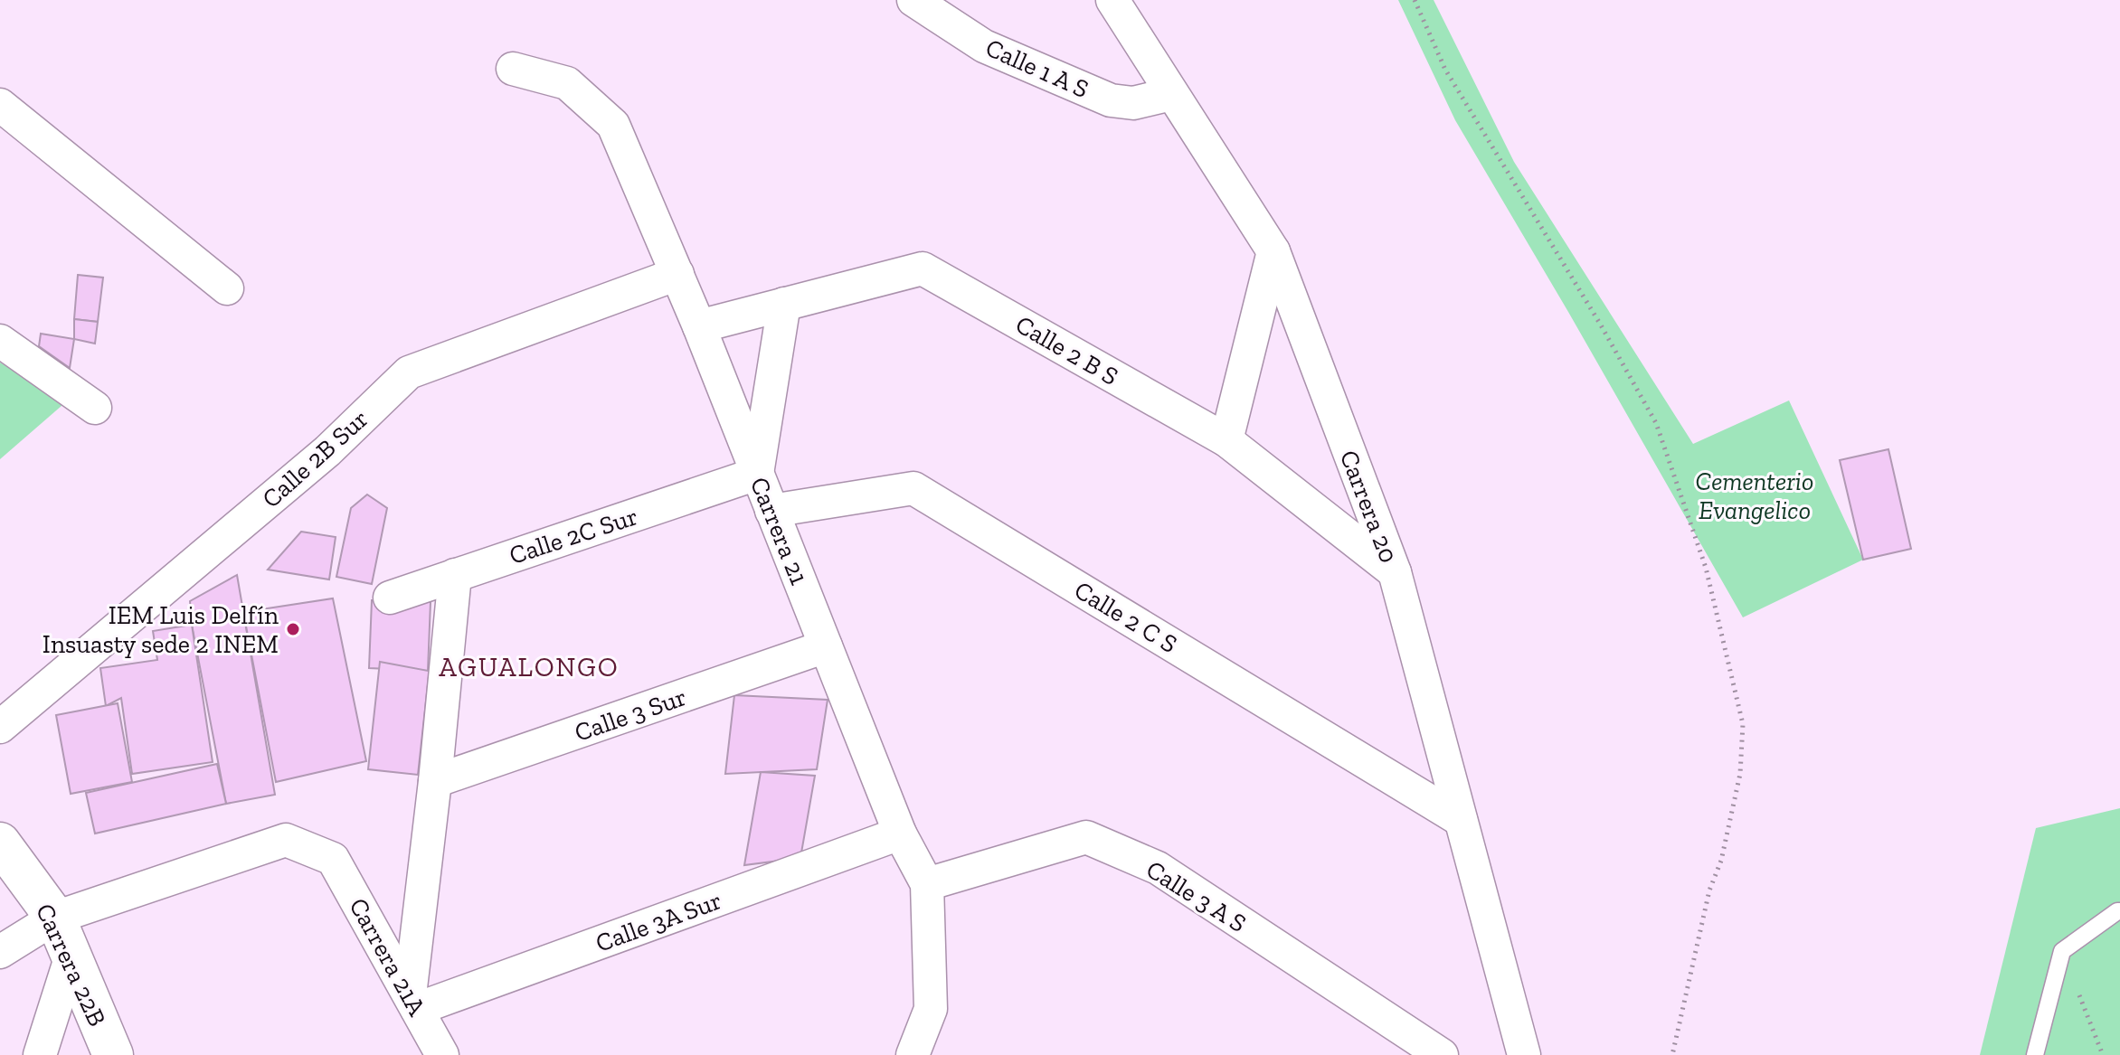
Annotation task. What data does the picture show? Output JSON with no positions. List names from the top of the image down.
{
  "streets": {
    "street": [
      "Calle 1 A S",
      "Calle 2 B S",
      "Calle 2B Sur",
      "Carrera 20",
      "Carrera 21",
      "Calle 2C Sur",
      "Calle 2 C S",
      "Calle 3 Sur",
      "Calle 3 A S",
      "Calle 3A Sur",
      "Carrera 21A",
      "Carrera 22B"
    ]
  },
  "crossings": [
    ["Calle 1 A S", "Carrera 20"],
    ["Calle 2 B S", "Carrera 20"],
    ["Calle 2 B S", "Carrera 21"],
    ["Calle 2B Sur", "Carrera 21"],
    ["Carrera 20", "Calle 2 C S"],
    ["Carrera 21", "Calle 2C Sur"],
    ["Carrera 21", "Calle 2 C S"],
    ["Carrera 21", "Calle 3 Sur"],
    ["Carrera 21", "Calle 3 A S"],
    ["Carrera 21", "Calle 3A Sur"],
    ["Calle 3A Sur", "Carrera 21A"],
    ["Carrera 21A", "Carrera 22B"]
  ],
  "districts": ["AGUALONGO"],
  "parks": ["Cementerio Evangelico"],
  "places": ["IEM Luis Delfín Insuasty sede 2 INEM"]
}
